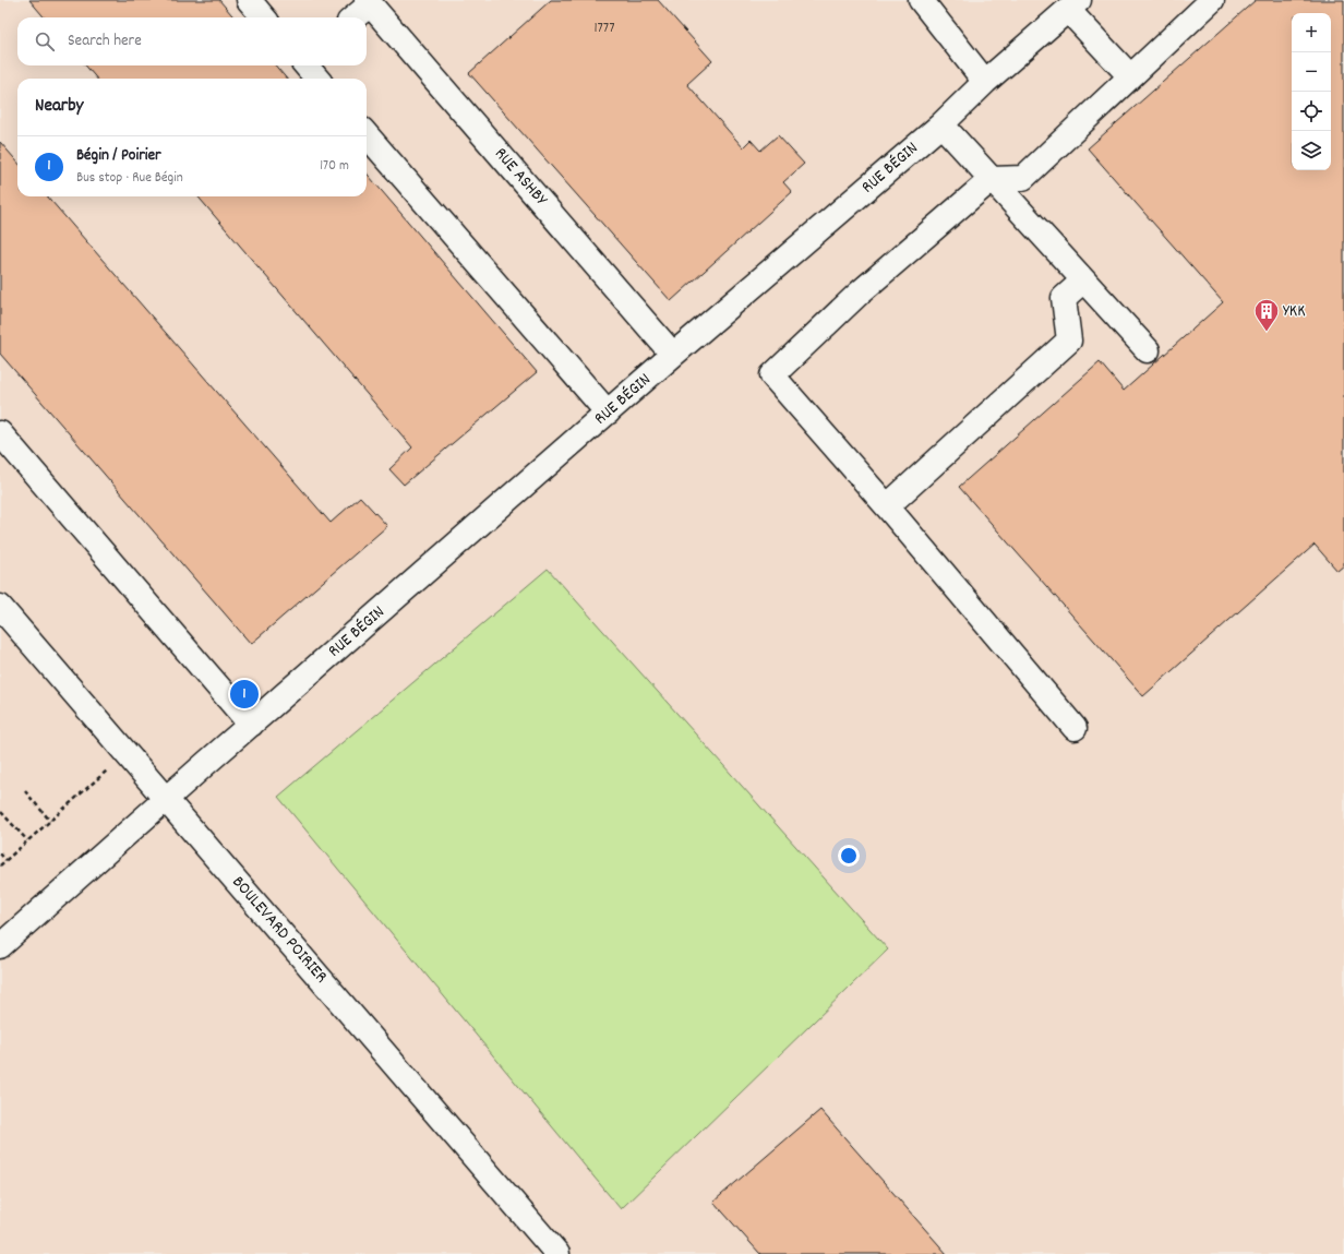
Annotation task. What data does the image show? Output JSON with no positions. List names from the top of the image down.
{
  "streets": {
    "street": ["RUE BÉGIN", "RUE ASHBY", "BOULEVARD POIRIER"]
  },
  "crossings": [
    ["RUE BÉGIN", "RUE ASHBY"],
    ["RUE BÉGIN", "BOULEVARD POIRIER"]
  ],
  "places": {
    "building": ["YKK"]
  },
  "house_numbers": ["1777"],
  "page": {
    "map_buttons": ["+", "−"],
    "search": "Search here",
    "heading": "Nearby",
    "list": [
      {
        "mark": "1",
        "name": "Bégin / Poirier",
        "note": "Bus stop · Rue Bégin",
        "value": "170 m"
      }
    ],
    "pins": "1"
  }
}
